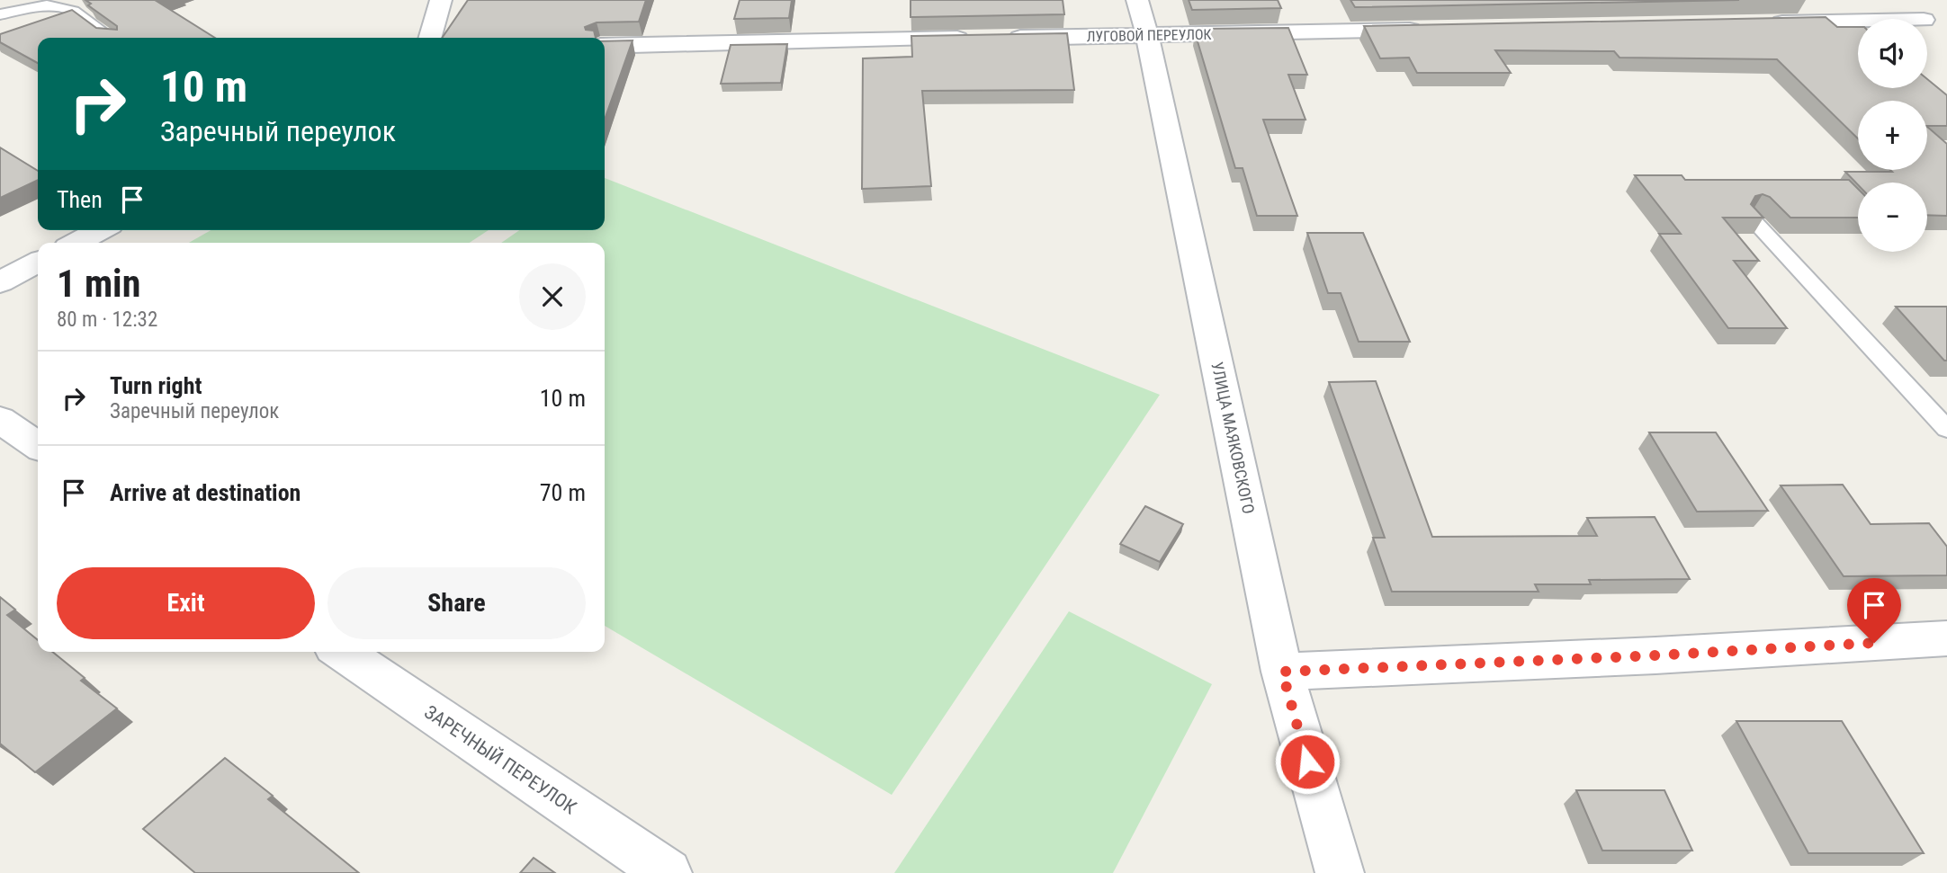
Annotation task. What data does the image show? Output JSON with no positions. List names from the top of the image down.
{
  "streets": {
    "street": ["ЛУГОВОЙ ПЕРЕУЛОК", "УЛИЦА МАЯКОВСКОГО", "ЗАРЕЧНЫЙ ПЕРЕУЛОК"]
  },
  "crossings": [
    ["ЛУГОВОЙ ПЕРЕУЛОК", "УЛИЦА МАЯКОВСКОГО"]
  ],
  "page": {
    "map_buttons": ["+", "−"],
    "turn": ["10 m", "Заречный переулок"],
    "then": "Then",
    "heading": ["1 min", "80 m · 12:32"],
    "list": [
      {
        "name": "Turn right",
        "note": "Заречный переулок",
        "value": "10 m"
      },
      {
        "name": "Arrive at destination",
        "value": "70 m"
      }
    ],
    "buttons": ["Exit", "Share"]
  }
}
